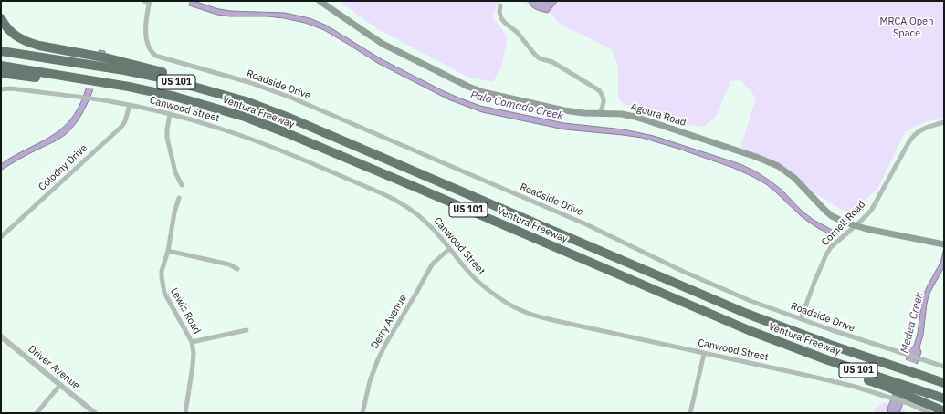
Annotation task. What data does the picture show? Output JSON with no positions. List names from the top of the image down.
{
  "streets": {
    "highway": ["US 101", "Ventura Freeway"],
    "main road": ["Agoura Road"],
    "street": [
      "Roadside Drive",
      "Canwood Street",
      "Colodny Drive",
      "Cornell Road",
      "Lewis Road",
      "Derry Avenue",
      "Driver Avenue"
    ]
  },
  "crossings": [
    ["Roadside Drive", "Cornell Road"],
    ["Canwood Street", "Ventura Freeway"],
    ["Canwood Street", "Colodny Drive"],
    ["Canwood Street", "Derry Avenue"],
    ["Agoura Road", "Cornell Road"]
  ],
  "water": ["Palo Comado Creek", "Medea Creek"],
  "parks": ["MRCA Open Space"]
}
